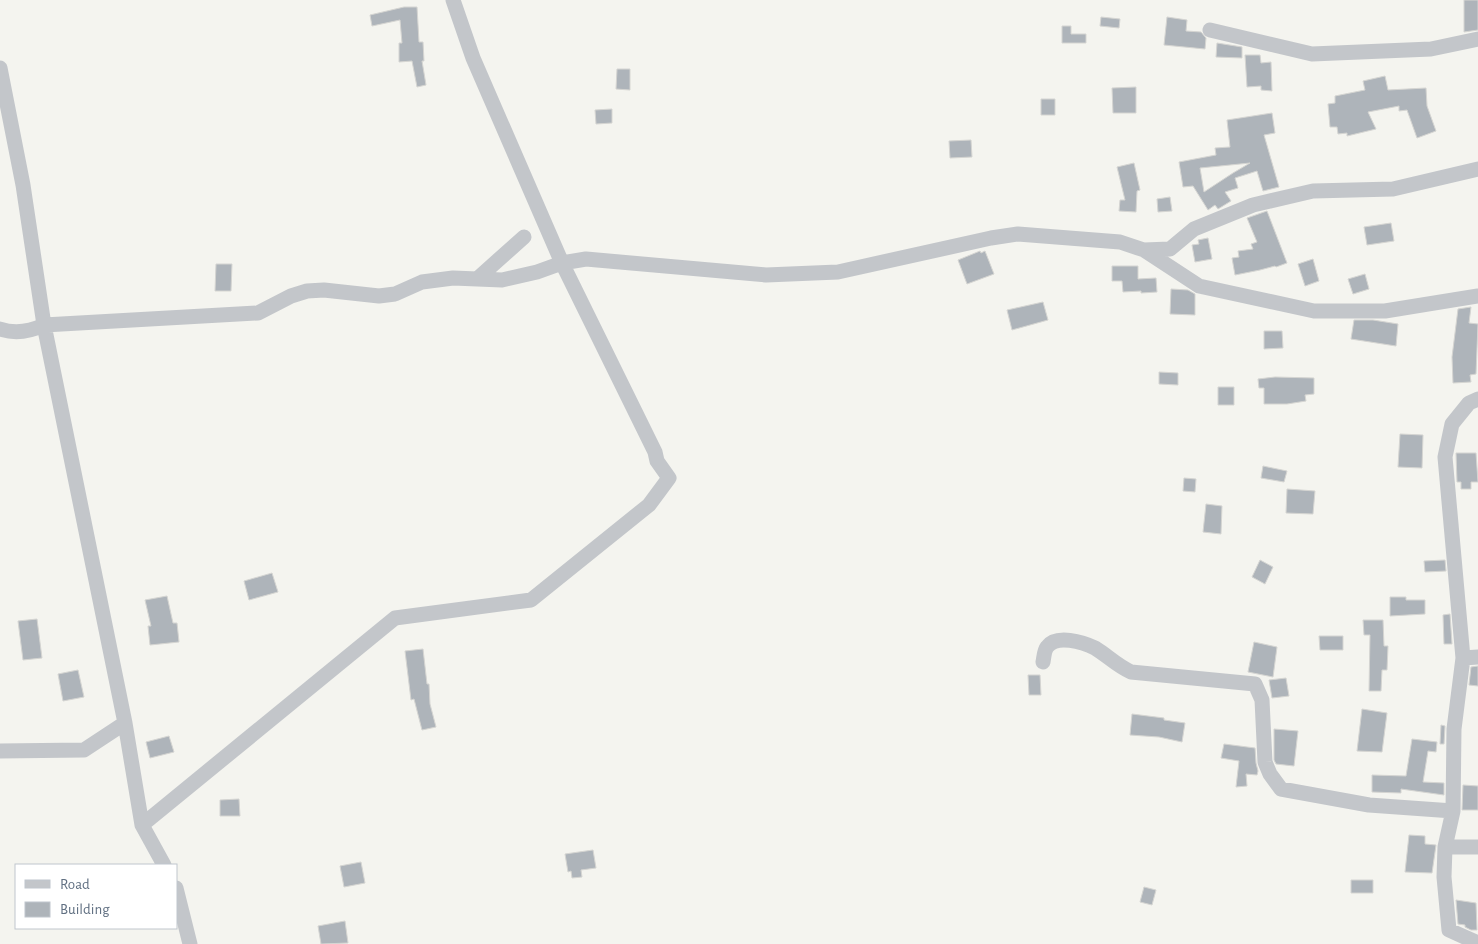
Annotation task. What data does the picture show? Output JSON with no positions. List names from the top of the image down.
{
  "legend": ["Road", "Building"]
}
